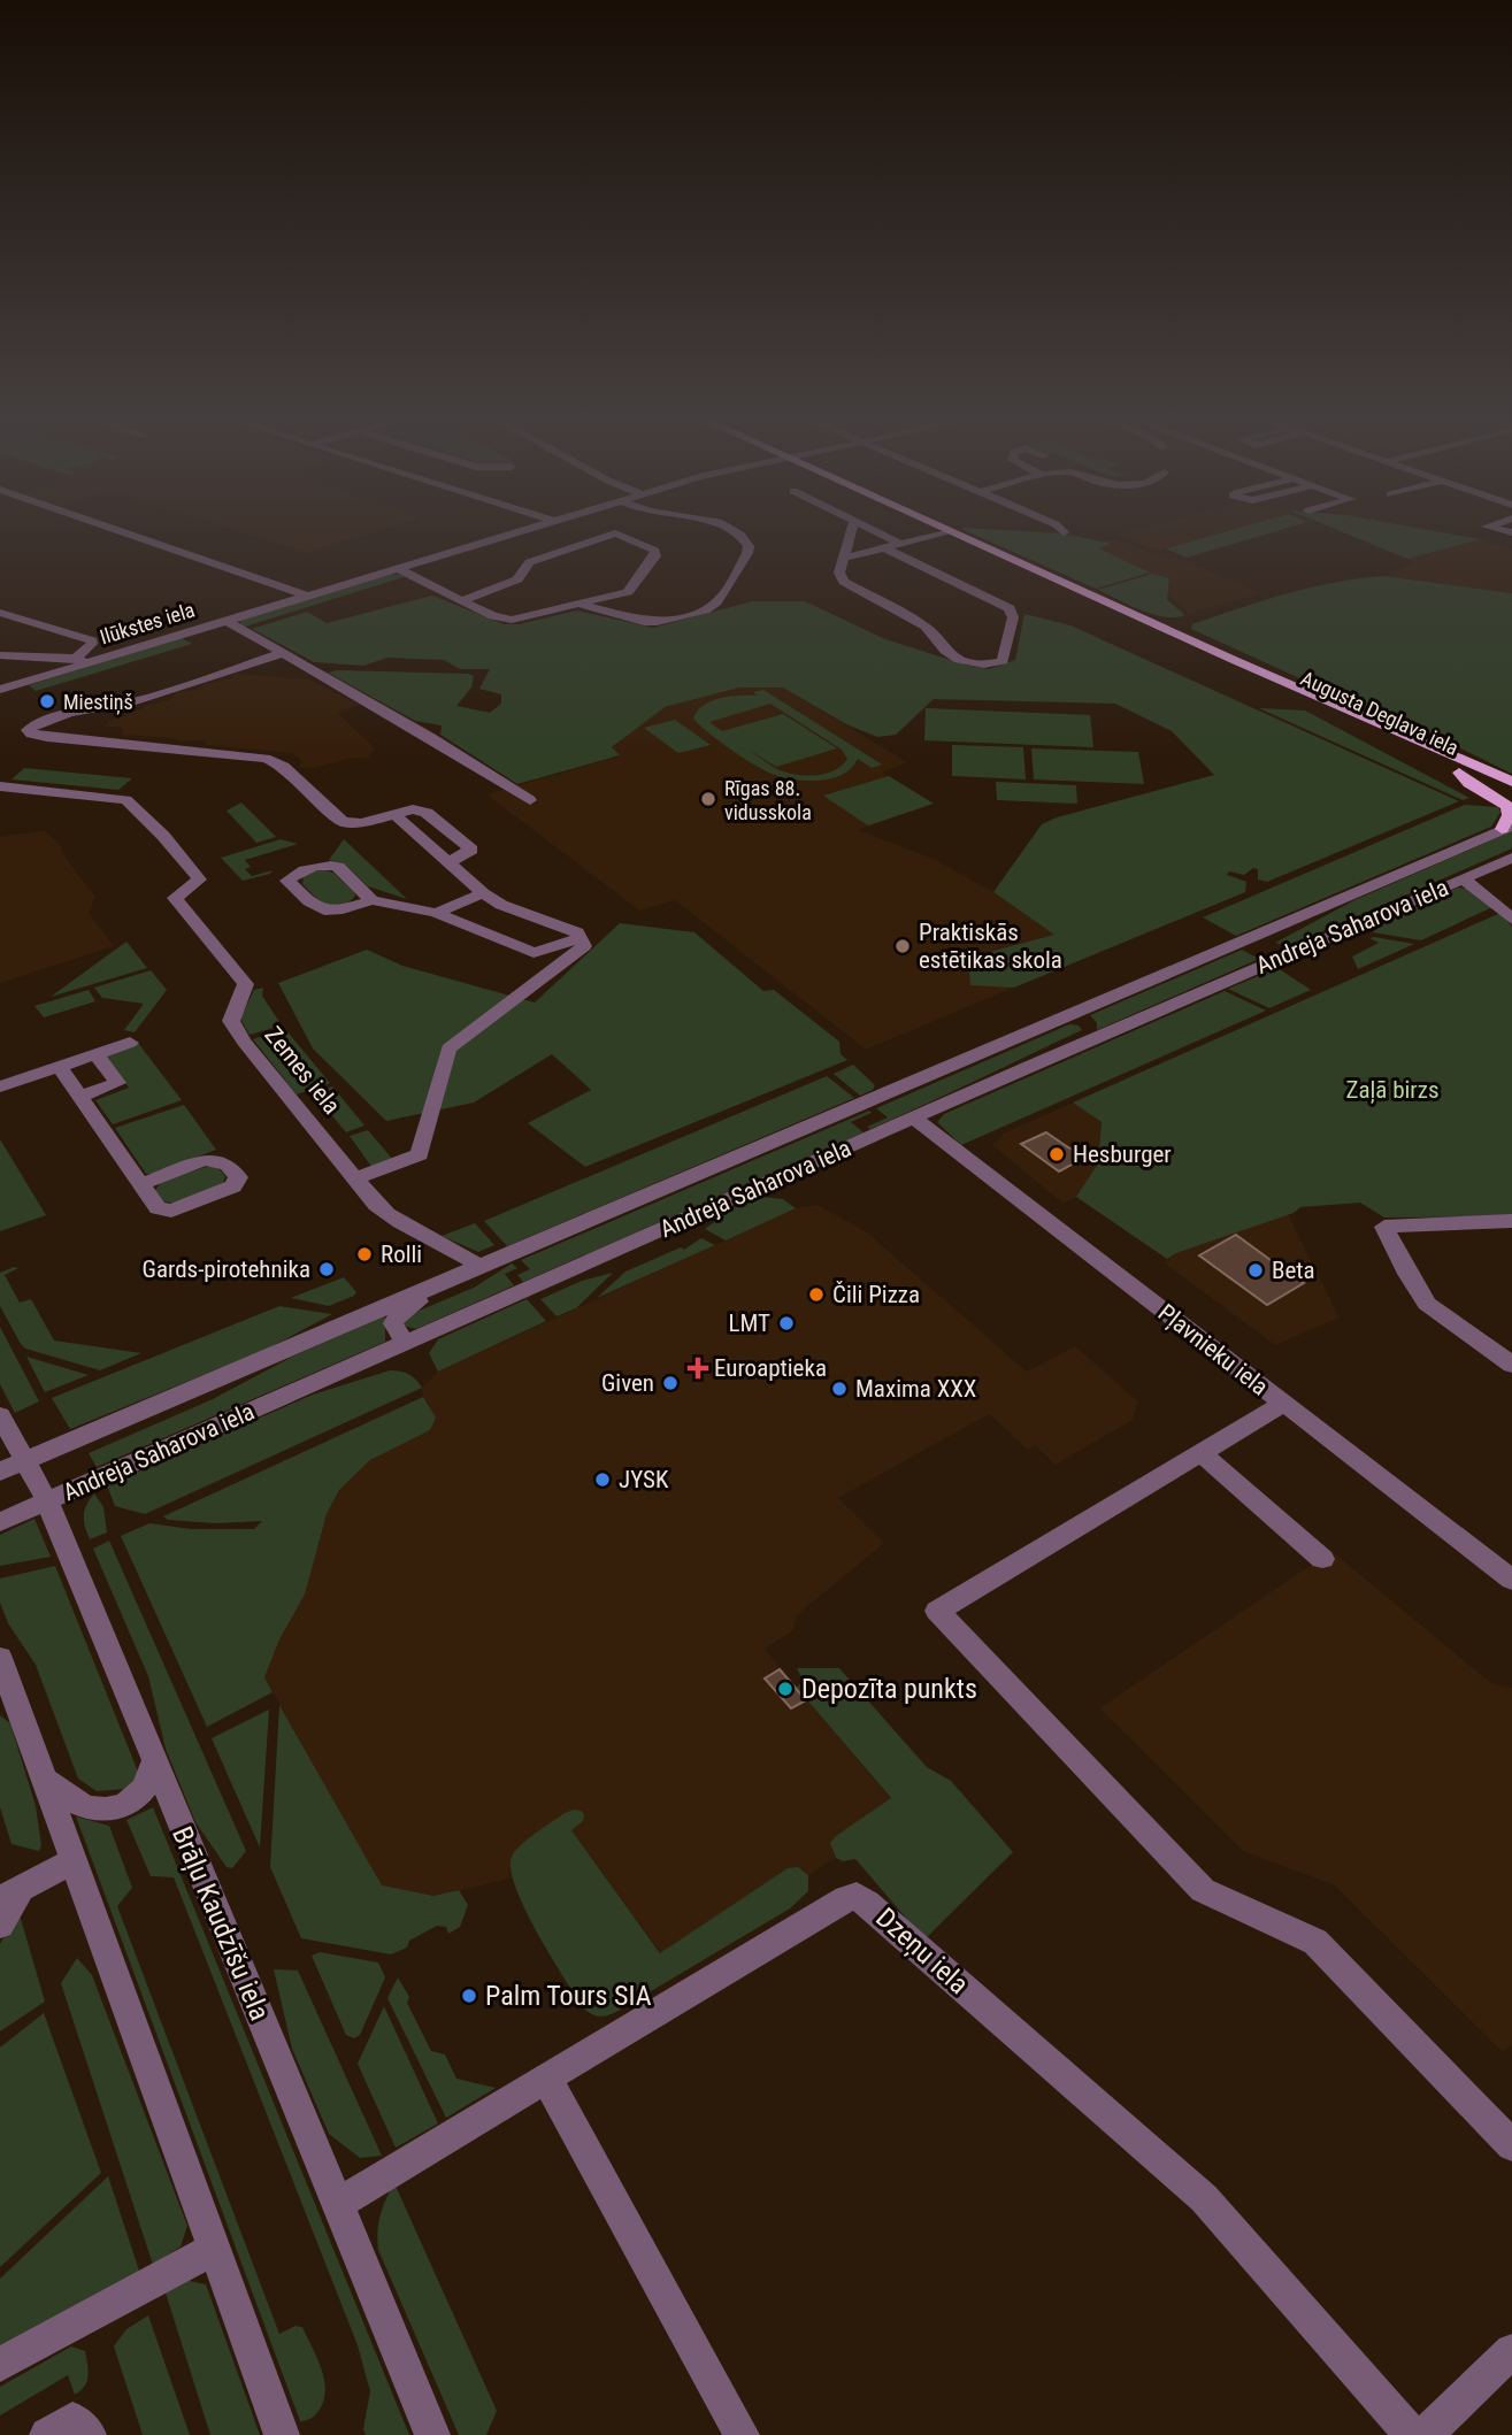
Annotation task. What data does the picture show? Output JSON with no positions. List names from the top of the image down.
{
  "streets": {
    "main road": ["Augusta Deglava iela"],
    "street": [
      "Ilūkstes iela",
      "Andreja Saharova iela",
      "Zemes iela",
      "Pļavnieku iela",
      "Brāļu Kaudzīšu iela",
      "Dzeņu iela"
    ]
  },
  "crossings": [
    ["Andreja Saharova iela", "Zemes iela"],
    ["Andreja Saharova iela", "Pļavnieku iela"],
    ["Andreja Saharova iela", "Brāļu Kaudzīšu iela"],
    ["Brāļu Kaudzīšu iela", "Dzeņu iela"]
  ],
  "parks": ["Zaļā birzs"],
  "places": {
    "other": [
      "Miestiņš",
      "Rīgas 88. vidusskola",
      "Praktiskās estētikas skola",
      "Hesburger",
      "Rolli",
      "Gards-pirotehnika",
      "Beta",
      "Čili Pizza",
      "LMT",
      "Given",
      "Maxima XXX",
      "JYSK",
      "Depozīta punkts",
      "Palm Tours SIA"
    ],
    "health": ["Euroaptieka"]
  }
}
